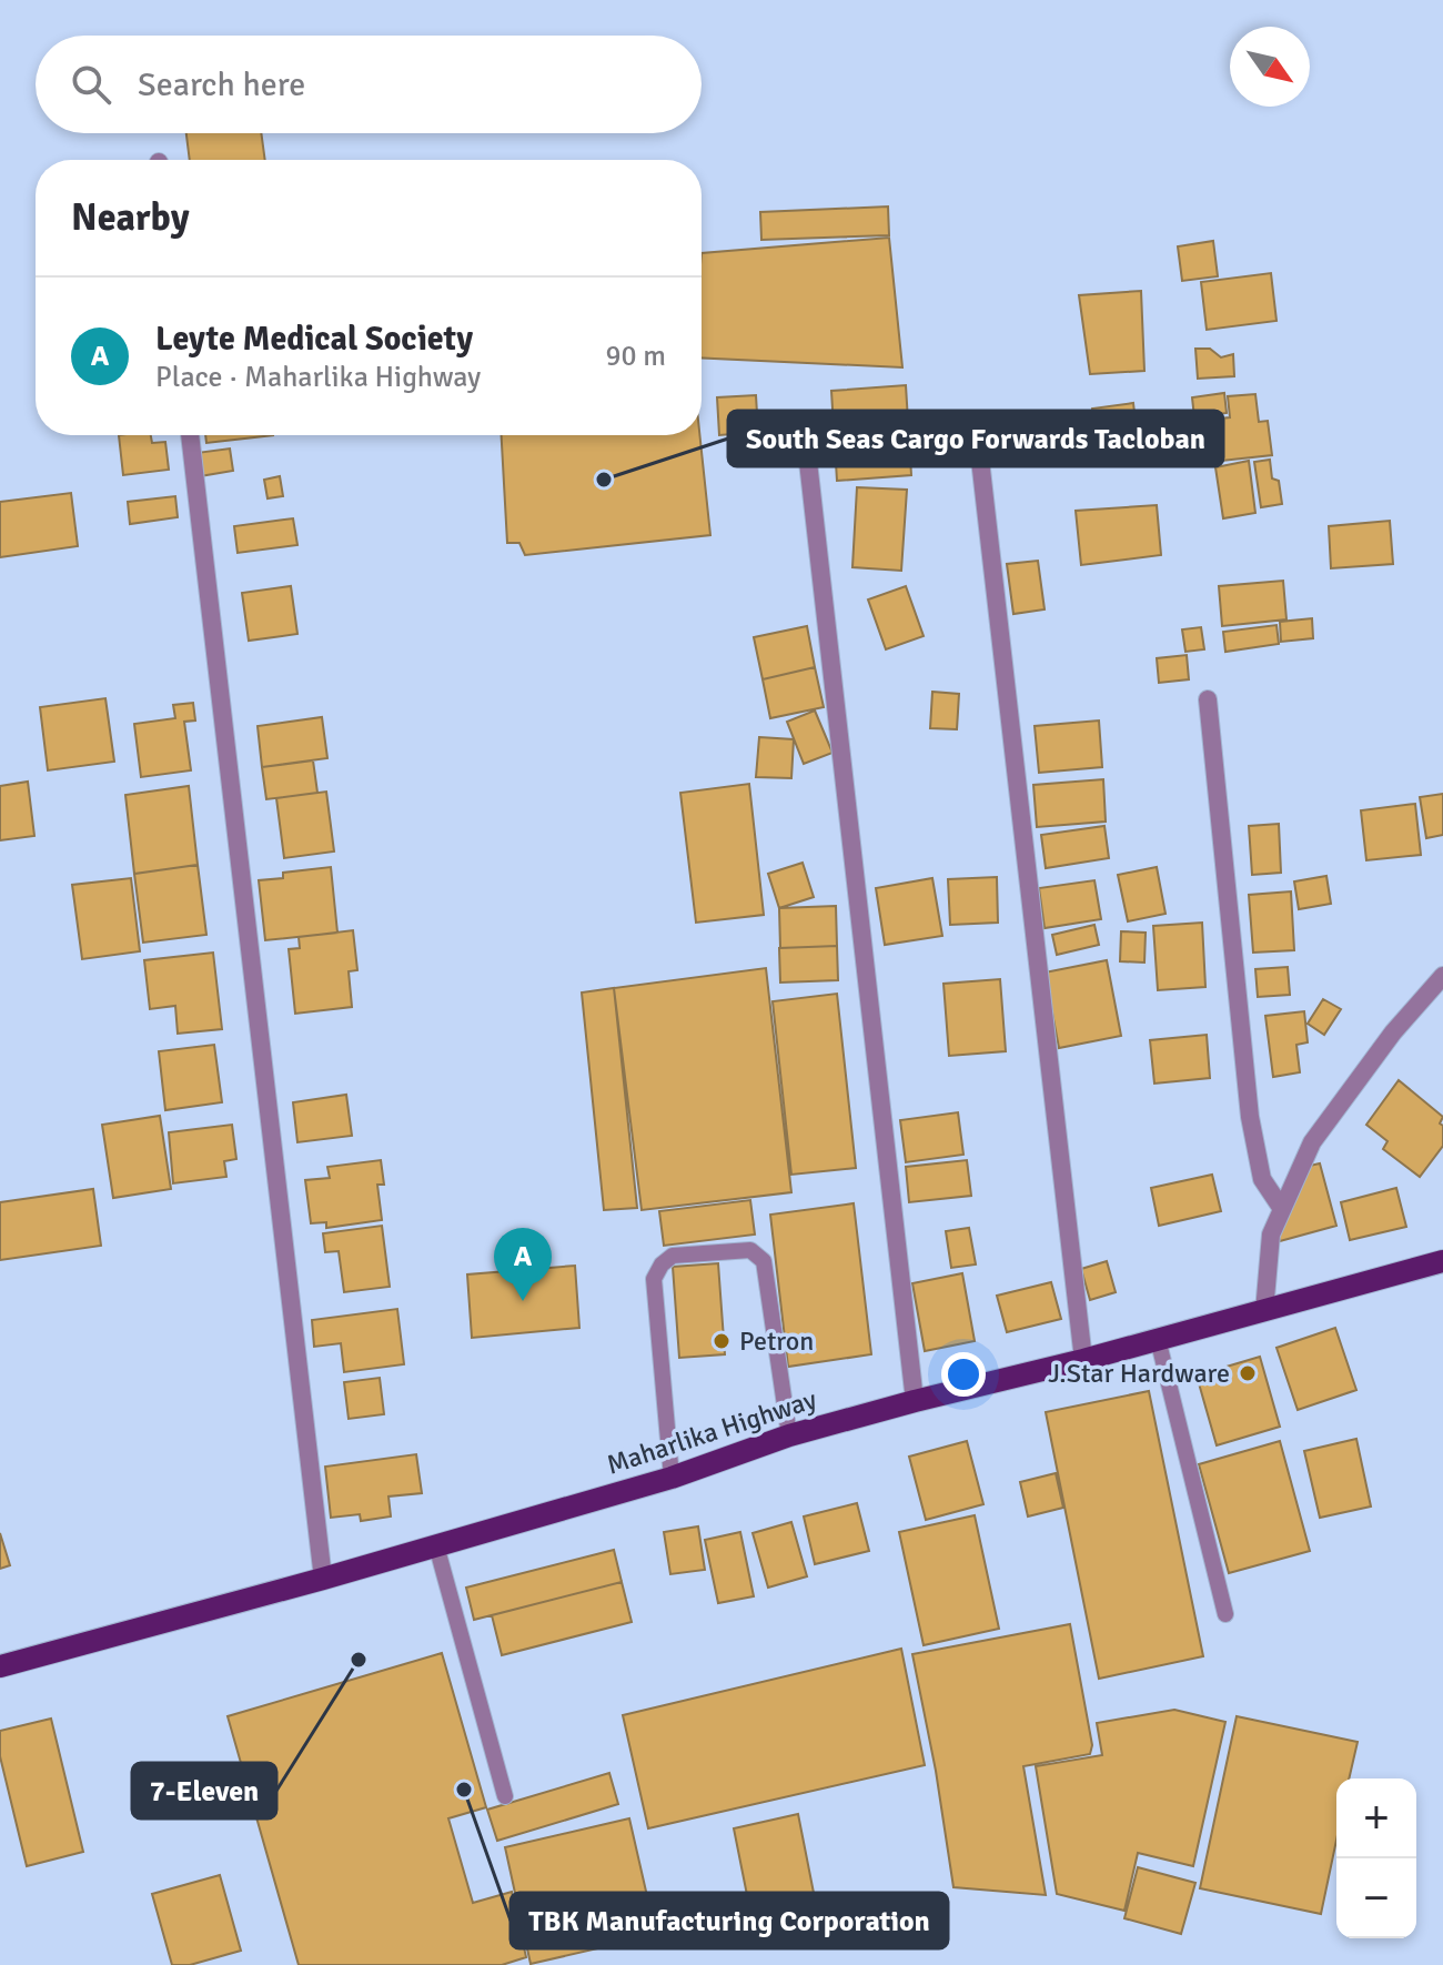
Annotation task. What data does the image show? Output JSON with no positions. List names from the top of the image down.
{
  "streets": {
    "main road": ["Maharlika Highway"]
  },
  "places": [
    "South Seas Cargo Forwards Tacloban",
    "Petron",
    "J.Star Hardware",
    "7-Eleven",
    "TBK Manufacturing Corporation"
  ],
  "north": "bottom right",
  "page": {
    "search": "Search here",
    "heading": "Nearby",
    "list": [
      {
        "mark": "A",
        "name": "Leyte Medical Society",
        "note": "Place · Maharlika Highway",
        "value": "90 m"
      }
    ],
    "pins": "A",
    "map_buttons": ["+", "−"]
  }
}
